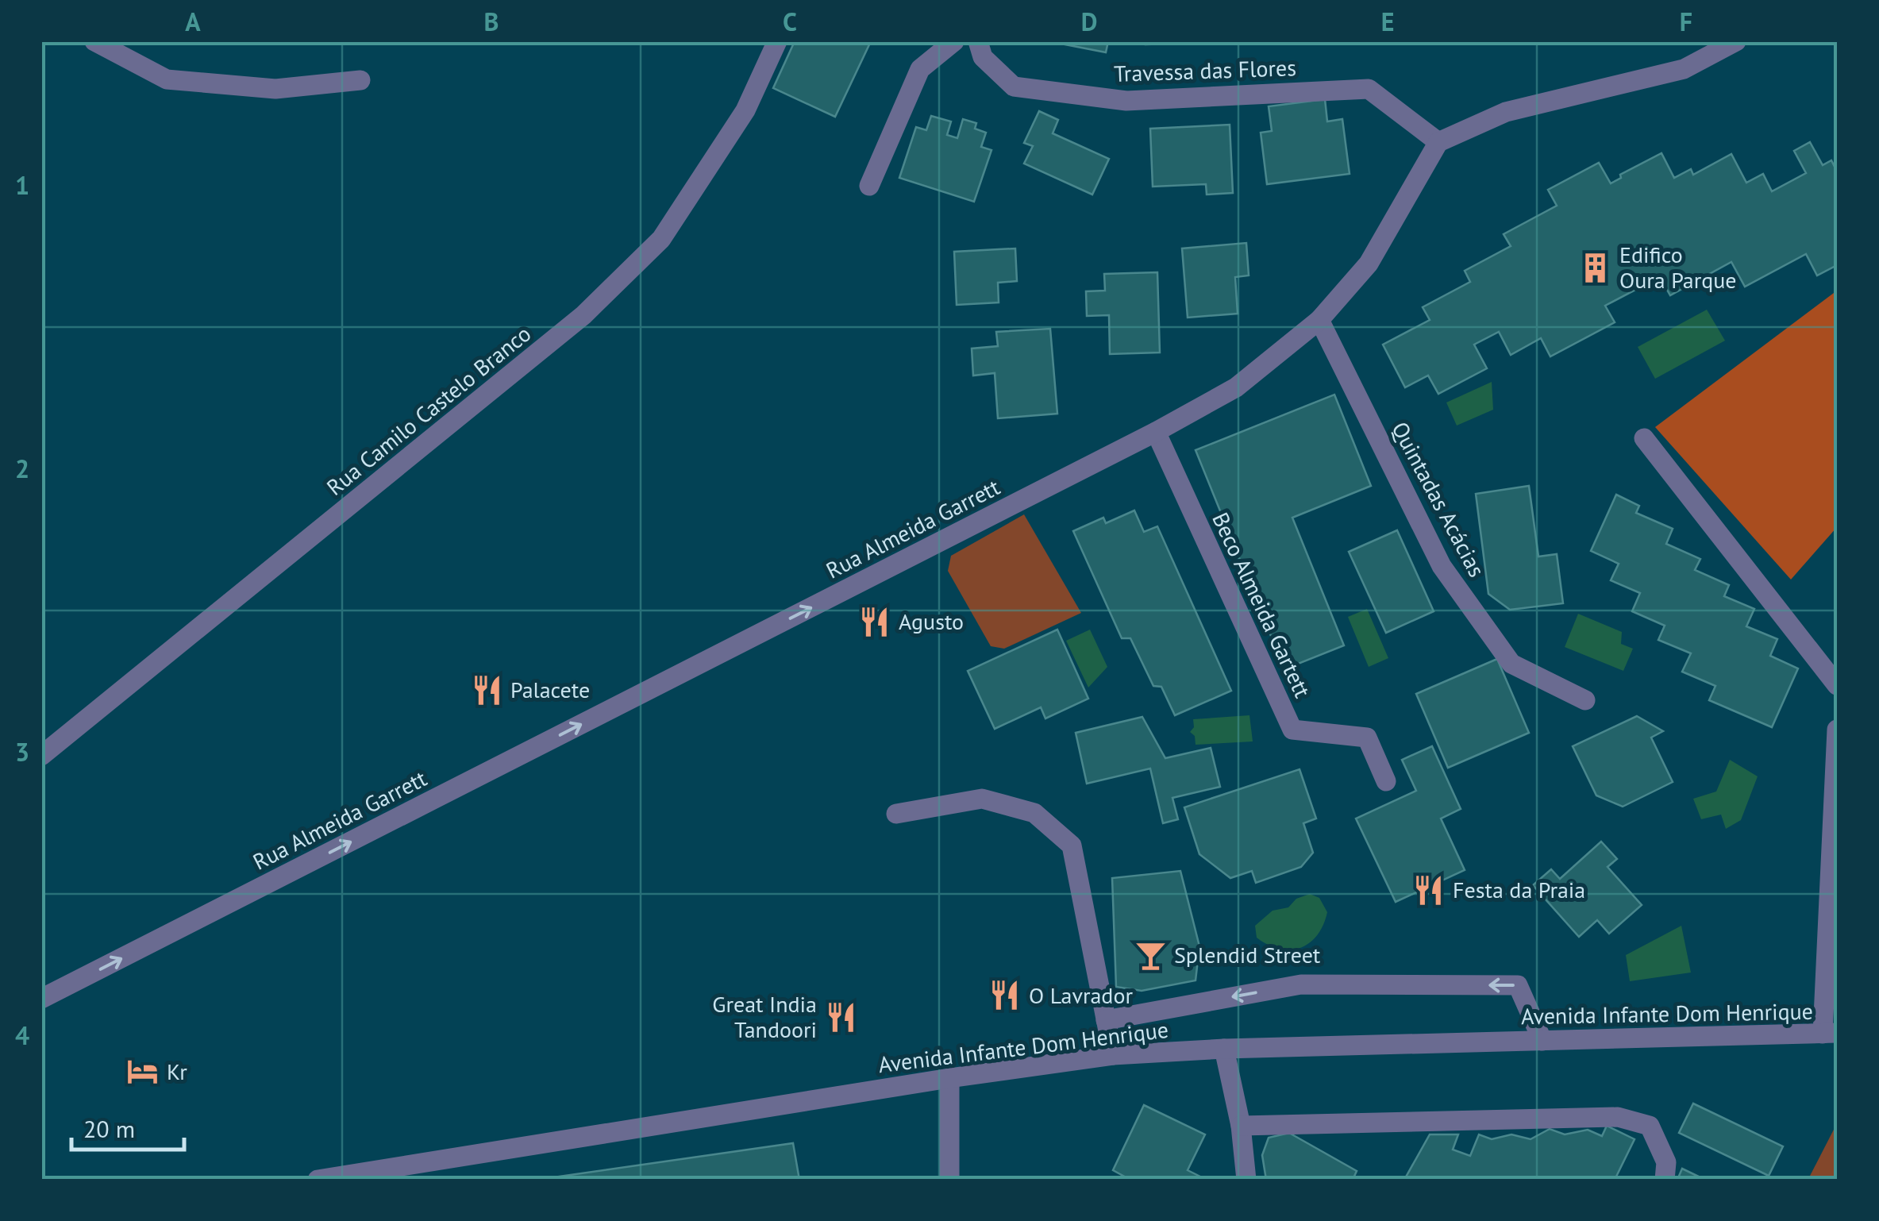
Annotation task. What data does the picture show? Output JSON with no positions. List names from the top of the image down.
{
  "streets": {
    "street": [
      "Travessa das Flores",
      "Rua Camilo Castelo Branco",
      "Quintadas Acácias",
      "Rua Almeida Garrett",
      "Beco Almeida Gartett",
      "Avenida Infante Dom Henrique"
    ]
  },
  "crossings": [
    ["Travessa das Flores", "Rua Almeida Garrett"],
    ["Quintadas Acácias", "Rua Almeida Garrett"],
    ["Rua Almeida Garrett", "Beco Almeida Gartett"]
  ],
  "one_way": ["Rua Almeida Garrett"],
  "places": {
    "building": ["Edifico Oura Parque"],
    "restaurant": [
      "Agusto",
      "Palacete",
      "Festa da Praia",
      "O Lavrador",
      "Great India Tandoori"
    ],
    "bar": ["Splendid Street"],
    "hotel": ["Kr"]
  },
  "scale_bar": "20 m",
  "grid": {
    "columns": [
      "A",
      "B",
      "C",
      "D",
      "E",
      "F"
    ],
    "rows": [
      "1",
      "2",
      "3",
      "4"
    ]
  }
}
